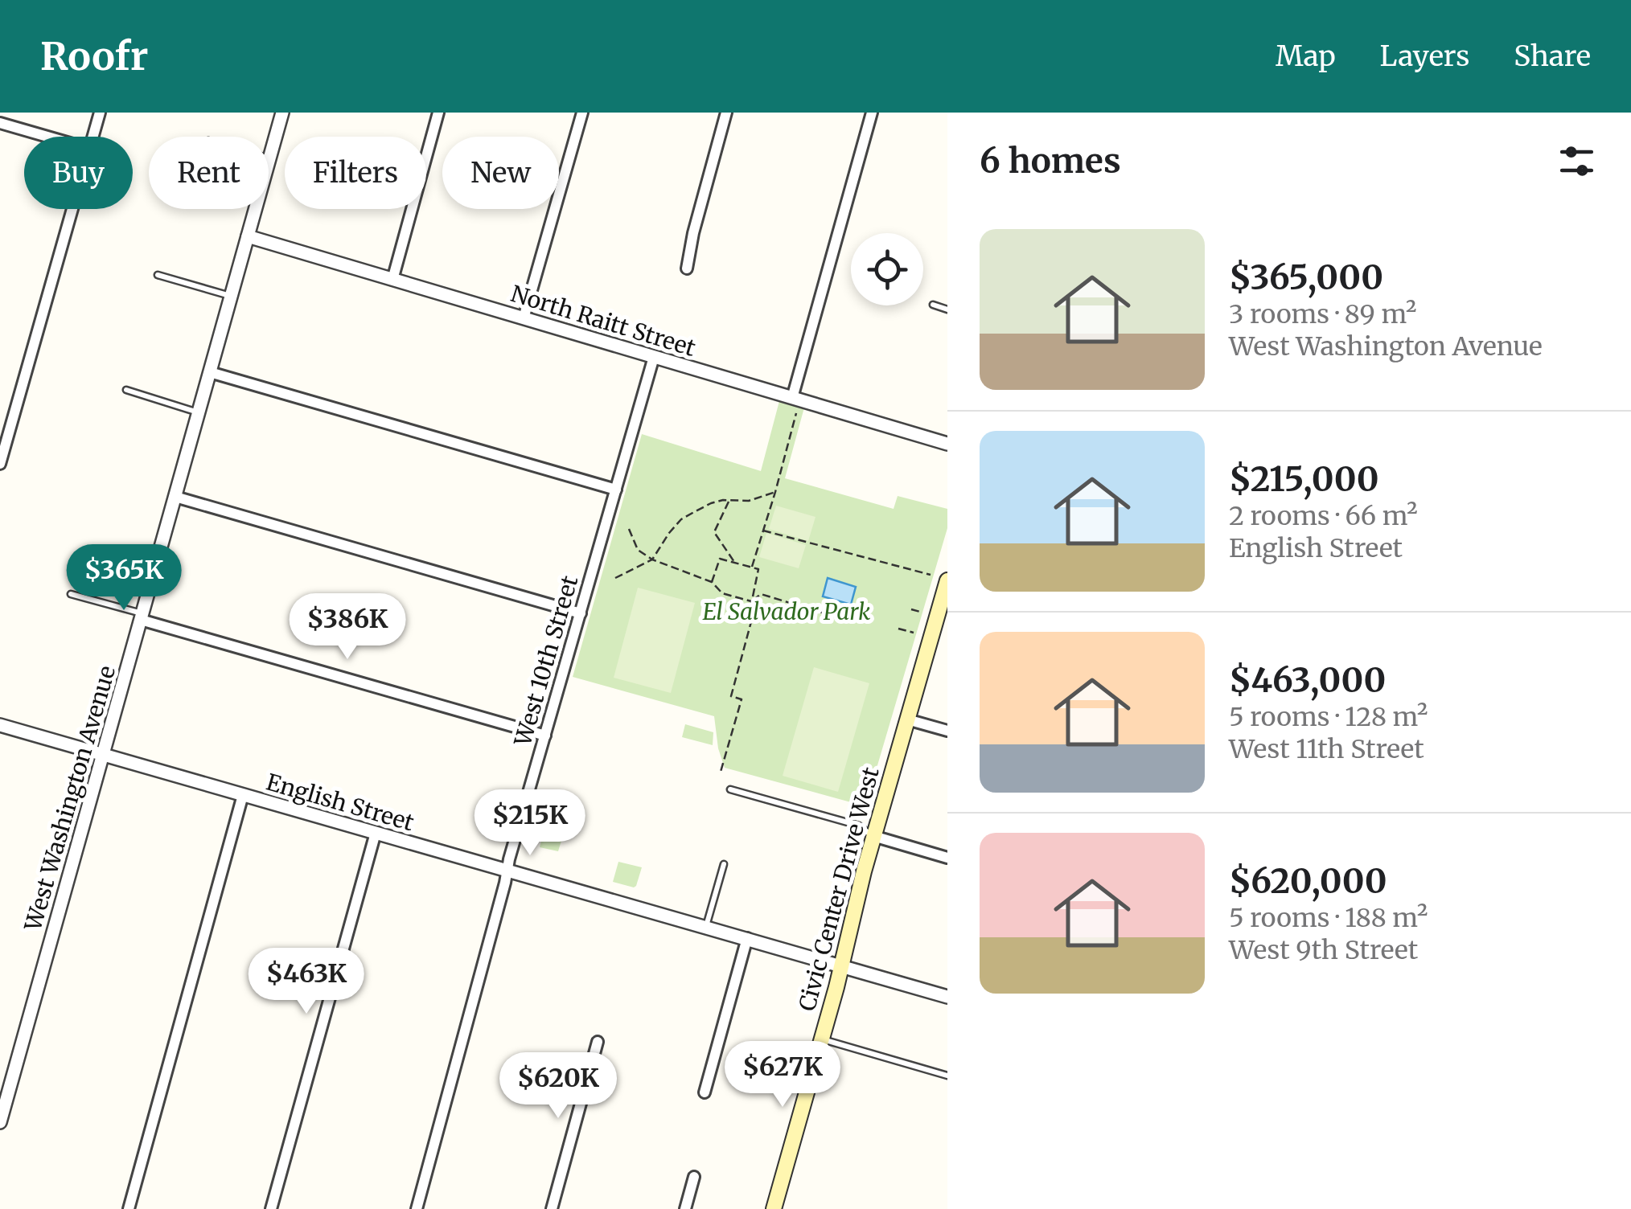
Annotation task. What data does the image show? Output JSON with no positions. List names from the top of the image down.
{
  "streets": {
    "main road": ["Civic Center Drive West"],
    "street": [
      "North Raitt Street",
      "West 10th Street",
      "West Washington Avenue",
      "English Street"
    ]
  },
  "crossings": [
    ["North Raitt Street", "West 10th Street"],
    ["North Raitt Street", "West Washington Avenue"],
    ["West 10th Street", "English Street"],
    ["West Washington Avenue", "English Street"],
    ["English Street", "Civic Center Drive West"]
  ],
  "parks": ["El Salvador Park"],
  "page": {
    "header": "Roofr",
    "nav": ["Map", "Layers", "Share"],
    "heading": "6 homes",
    "chip": [
      "Buy",
      "Rent",
      "Filters",
      "New"
    ],
    "list": [
      {
        "name": "$365,000",
        "note": "3 rooms · 89 m² · West Washington Avenue"
      },
      {
        "name": "$215,000",
        "note": "2 rooms · 66 m² · English Street"
      },
      {
        "name": "$463,000",
        "note": "5 rooms · 128 m² · West 11th Street"
      },
      {
        "name": "$620,000",
        "note": "5 rooms · 188 m² · West 9th Street"
      }
    ],
    "price": [
      "$365K",
      "$386K",
      "$215K",
      "$463K",
      "$627K",
      "$620K"
    ]
  }
}
